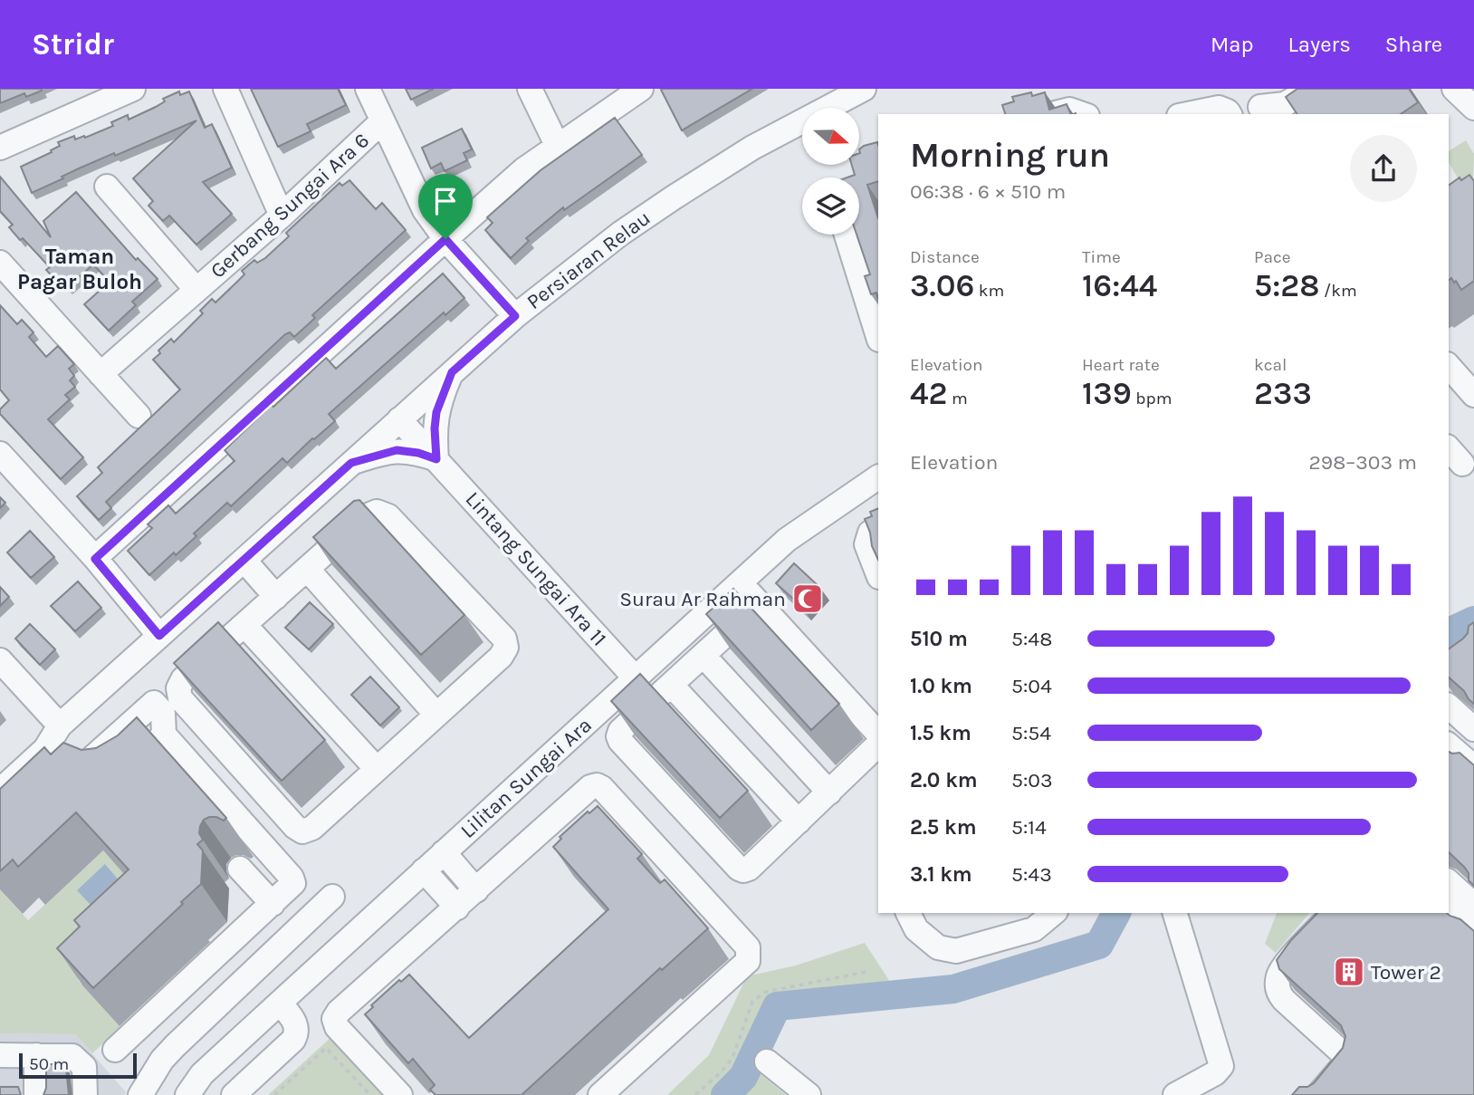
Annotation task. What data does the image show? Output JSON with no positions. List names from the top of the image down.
{
  "streets": {
    "street": [
      "Gerbang Sungai Ara 6",
      "Persiaran Relau",
      "Lintang Sungai Ara 11",
      "Lilitan Sungai Ara"
    ]
  },
  "crossings": [
    ["Persiaran Relau", "Lintang Sungai Ara 11"],
    ["Lintang Sungai Ara 11", "Lilitan Sungai Ara"]
  ],
  "districts": ["Taman Pagar Buloh"],
  "places": {
    "mosque": ["Surau Ar Rahman"],
    "building": ["Tower 2"]
  },
  "scale_bar": "50 m",
  "north": "right",
  "page": {
    "header": "Stridr",
    "nav": ["Map", "Layers", "Share"],
    "heading": ["Morning run", "06:38 · 6 × 510 m"],
    "stats": [
      ["Distance", "3.06 km"],
      ["Time", "16:44"],
      ["Pace", "5:28 /km"],
      ["Elevation", "42 m"],
      ["Heart rate", "139 bpm"],
      ["kcal", "233"]
    ],
    "chart": ["Elevation", "298–303 m"],
    "list": [
      {
        "name": "510 m",
        "note": "5:48"
      },
      {
        "name": "1.0 km",
        "note": "5:04"
      },
      {
        "name": "1.5 km",
        "note": "5:54"
      },
      {
        "name": "2.0 km",
        "note": "5:03"
      },
      {
        "name": "2.5 km",
        "note": "5:14"
      },
      {
        "name": "3.1 km",
        "note": "5:43"
      }
    ],
    "scale": "50 m"
  }
}
